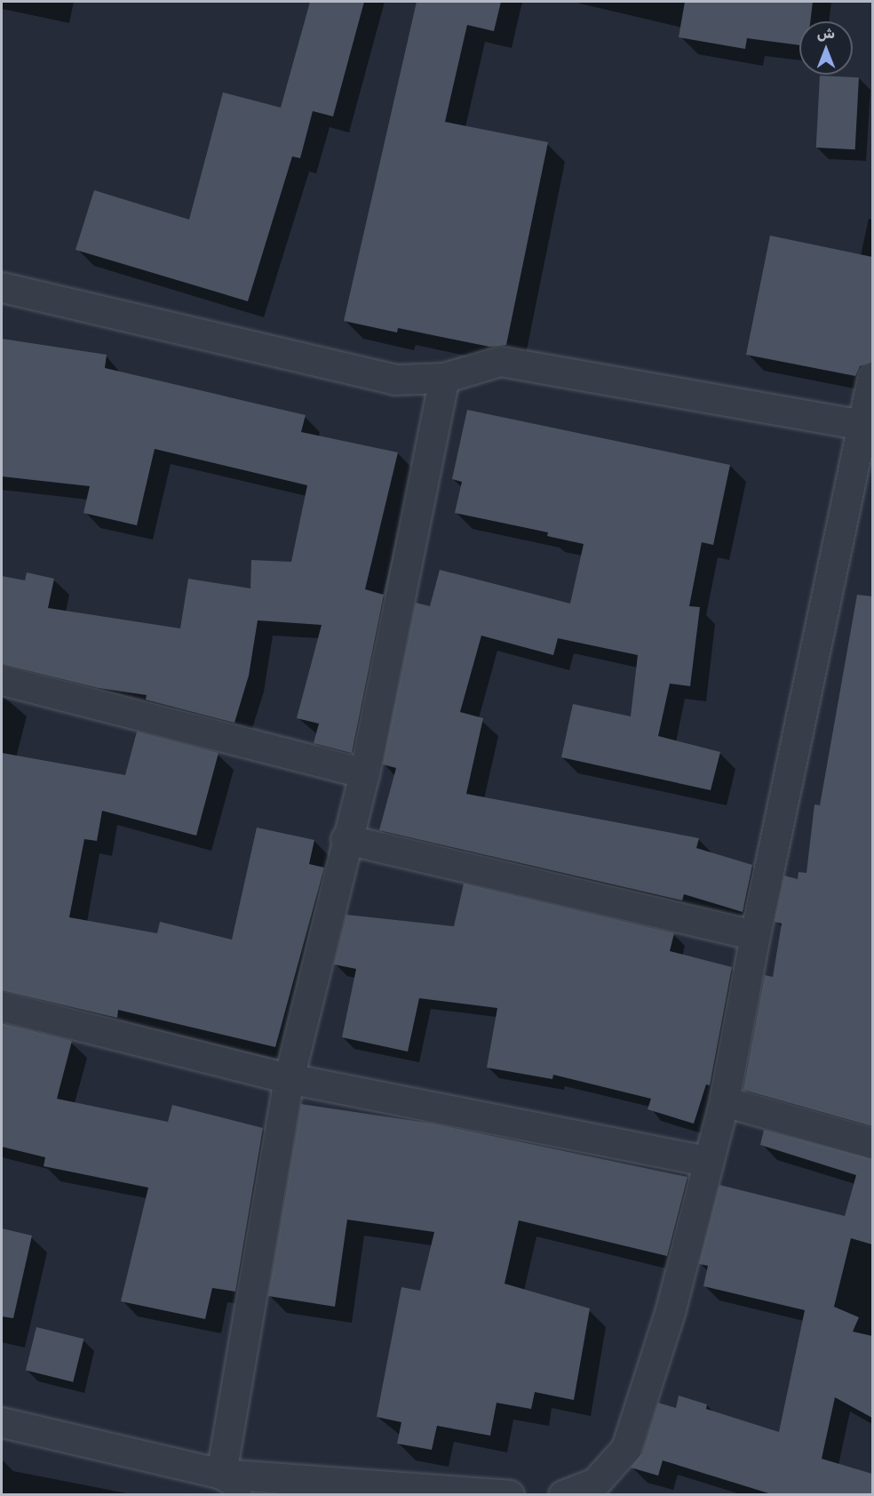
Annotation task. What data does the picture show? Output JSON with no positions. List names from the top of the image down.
{
  "north": "top"
}
